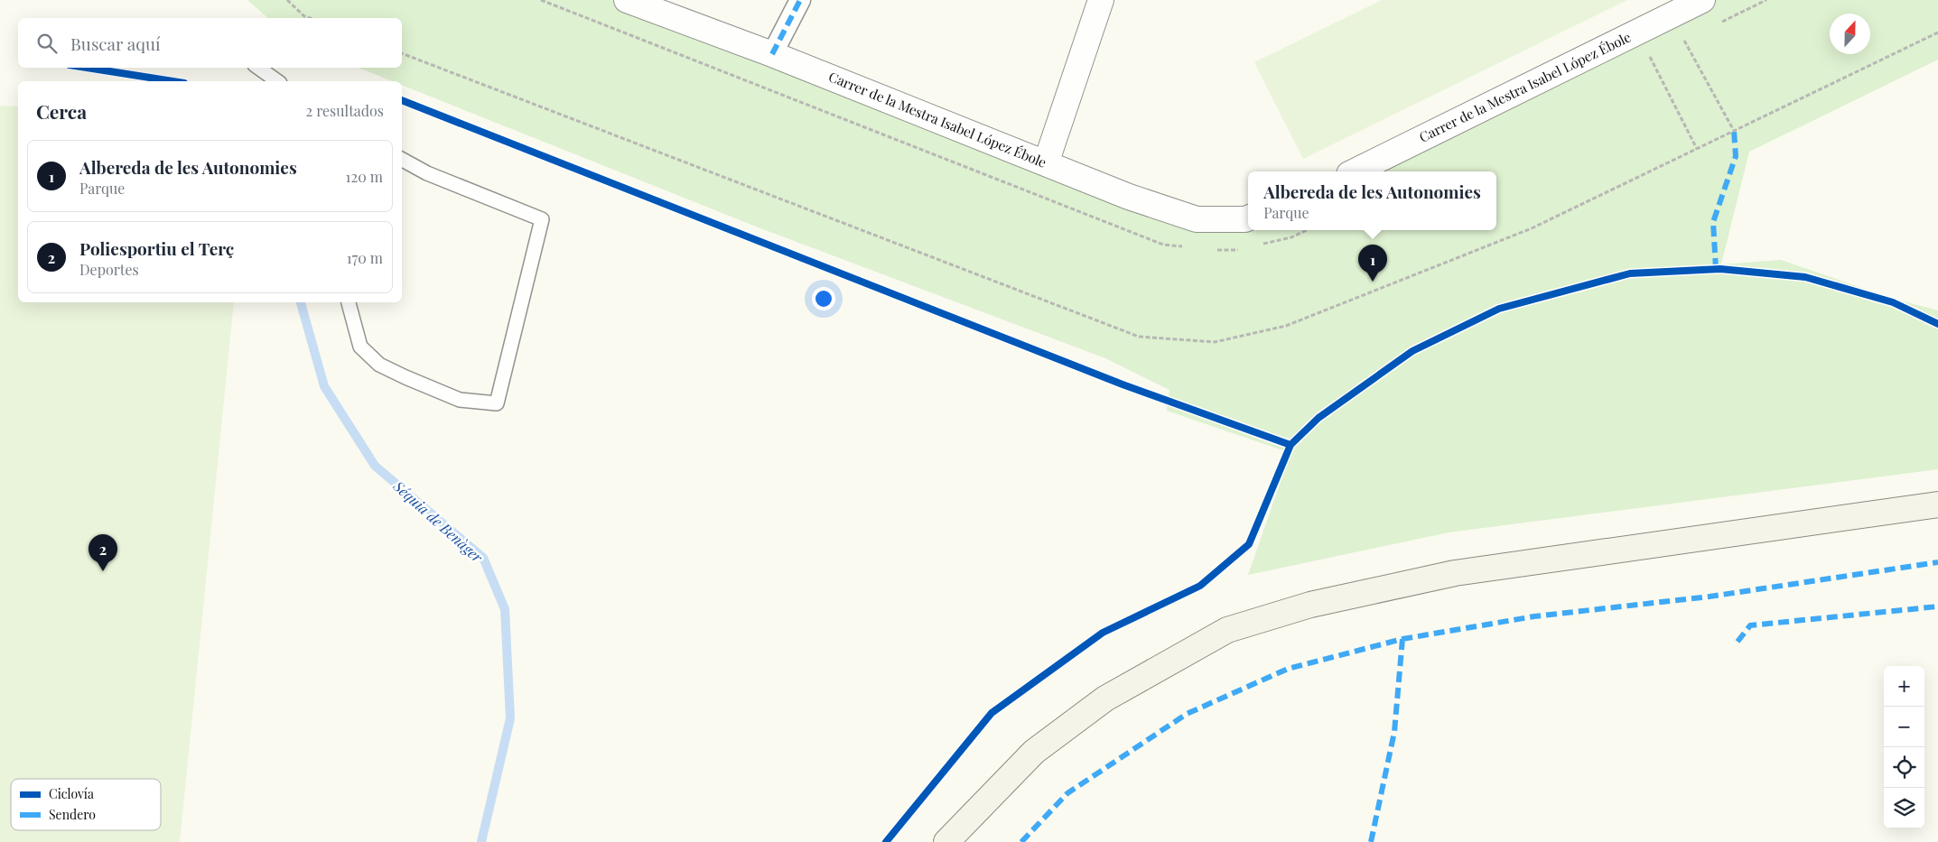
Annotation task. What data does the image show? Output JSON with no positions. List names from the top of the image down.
{
  "streets": {
    "street": ["Carrer de la Mestra Isabel López Ébole"]
  },
  "water": ["Séquia de Benàger"],
  "legend": ["Ciclovía", "Sendero"],
  "north": "top",
  "page": {
    "search": "Buscar aquí",
    "heading": ["Cerca", "2 resultados"],
    "list": [
      {
        "mark": "1",
        "name": "Albereda de les Autonomies",
        "note": "Parque",
        "value": "120 m"
      },
      {
        "mark": "2",
        "name": "Poliesportiu el Terç",
        "note": "Deportes",
        "value": "170 m"
      }
    ],
    "popup": ["Albereda de les Autonomies", "Parque"],
    "pins": ["1", "2"],
    "map_buttons": ["+", "−"]
  }
}
